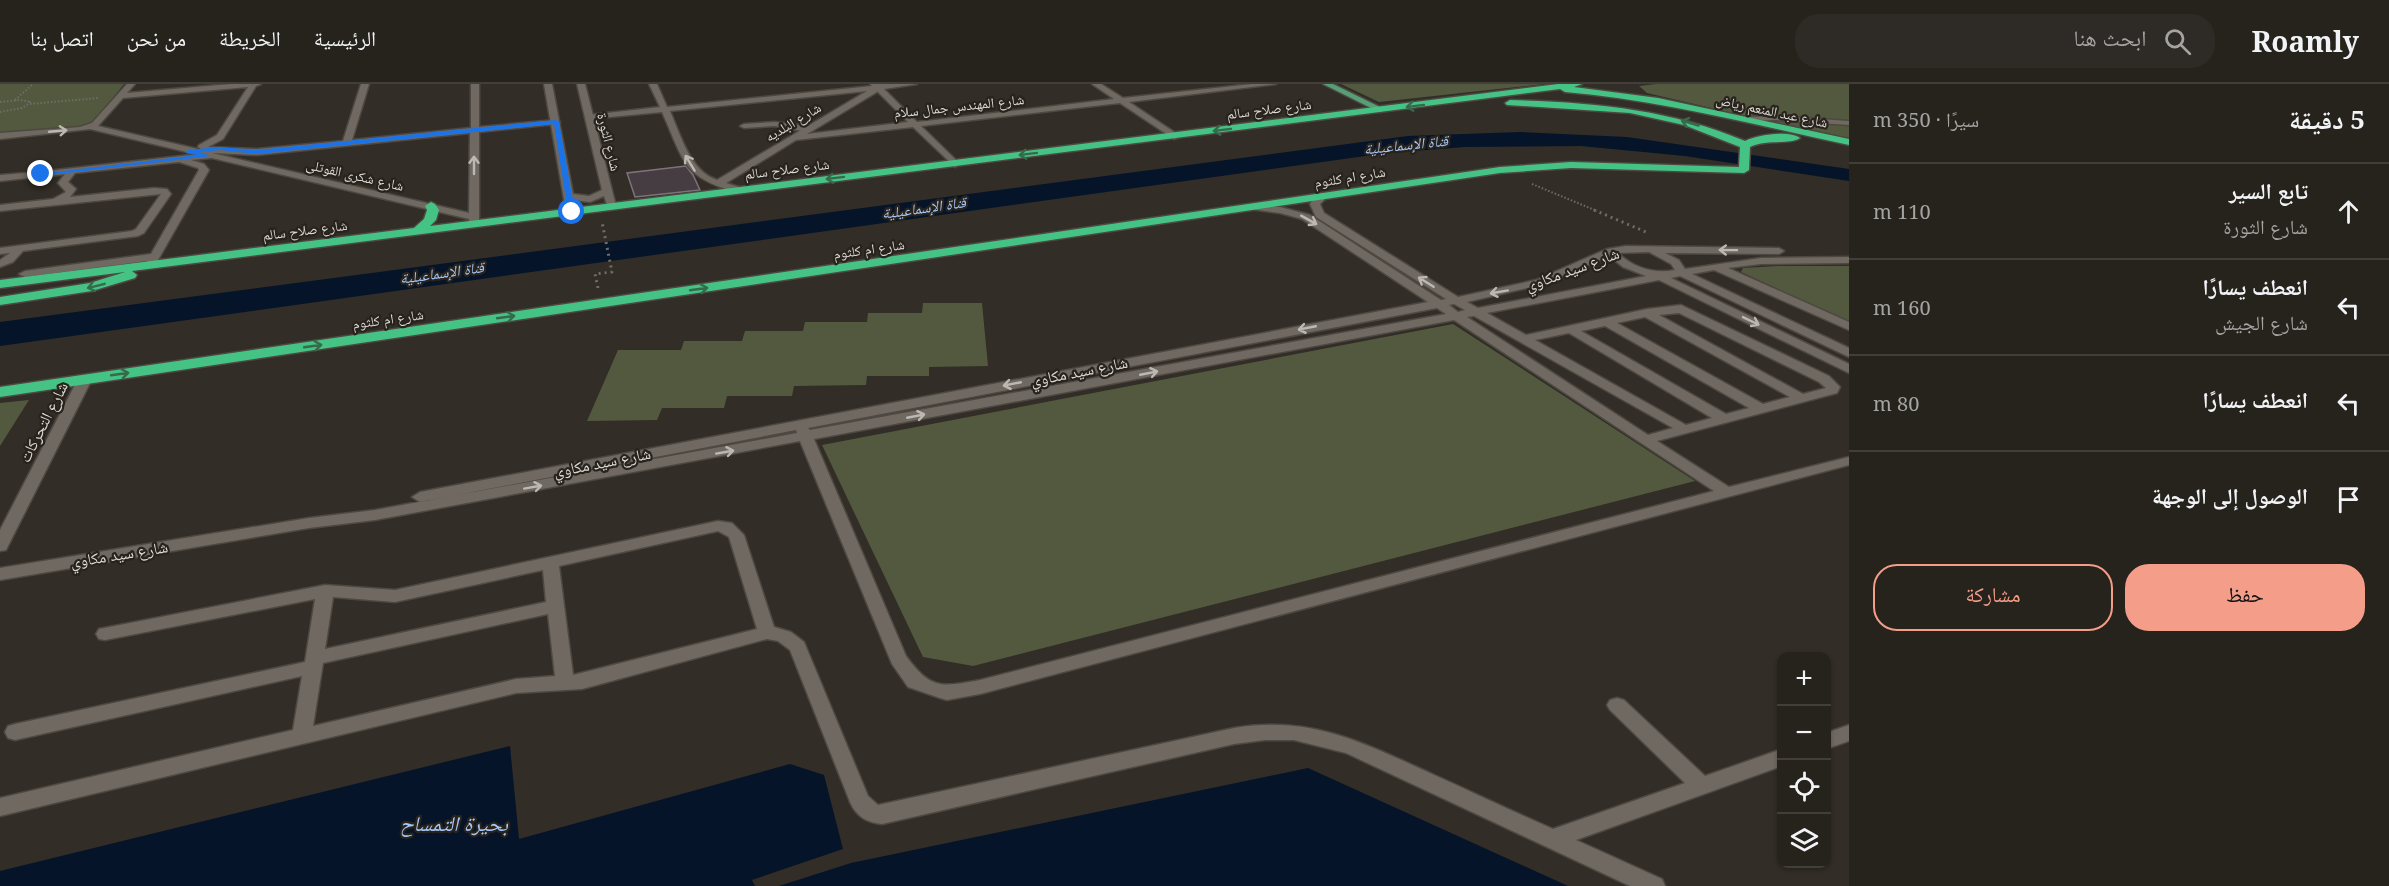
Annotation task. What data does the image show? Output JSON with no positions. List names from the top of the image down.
{
  "streets": {
    "highway": ["شارع صلاح سالم", "شارع عبد المنعم رياض", "شارع ام كلثوم"],
    "street": [
      "شارع المهندس جمال سلام",
      "شارع البلديه",
      "شارع الثورة",
      "شارع شكرى القوتلى",
      "شارع سيد مكاوي",
      "شارع التحركات"
    ]
  },
  "crossings": [
    ["شارع المهندس جمال سلام", "شارع البلديه"],
    ["شارع صلاح سالم", "شارع عبد المنعم رياض"],
    ["شارع صلاح سالم", "شارع الثورة"],
    ["شارع صلاح سالم", "شارع شكرى القوتلى"],
    ["شارع عبد المنعم رياض", "شارع ام كلثوم"],
    ["شارع ام كلثوم", "شارع التحركات"]
  ],
  "one_way": ["شارع صلاح سالم", "شارع ام كلثوم"],
  "water": ["قناة الإسماعيلية", "بحيرة التمساح"],
  "page": {
    "header": "Roamly",
    "search": "ابحث هنا",
    "nav": [
      "الرئيسية",
      "الخريطة",
      "من نحن",
      "اتصل بنا"
    ],
    "heading": ["5 دقيقة", "سيرًا · 350 m"],
    "list": [
      ["تابع السير", "شارع الثورة", "110 m"],
      ["انعطف يسارًا", "شارع الجيش", "160 m"],
      ["انعطف يسارًا", "80 m"],
      "الوصول إلى الوجهة"
    ],
    "buttons": ["حفظ", "مشاركة"],
    "map_buttons": ["+", "−"]
  }
}
